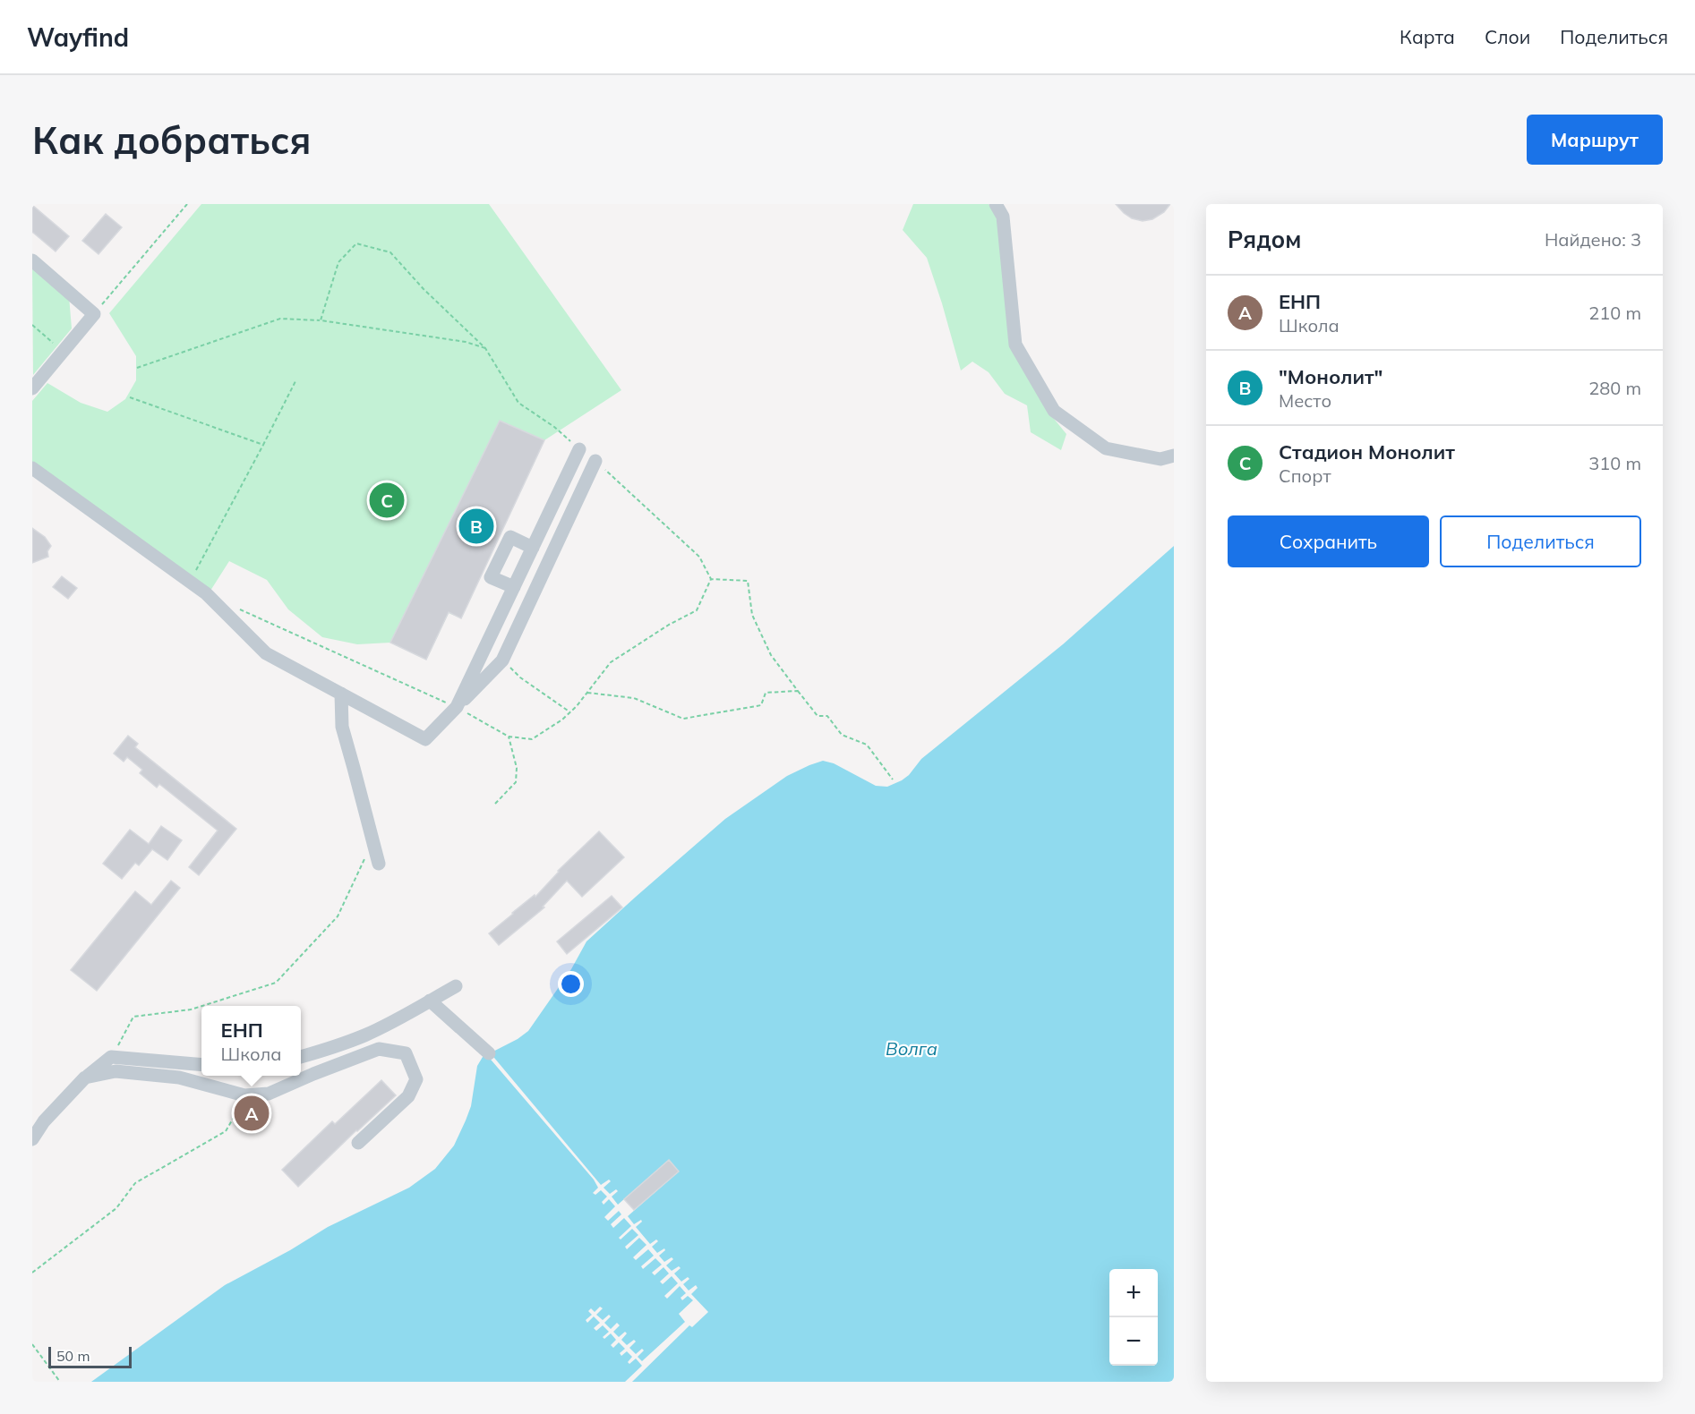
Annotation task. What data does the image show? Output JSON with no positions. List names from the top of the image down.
{
  "water": ["Волга"],
  "scale_bar": "50 m",
  "page": {
    "header": "Wayfind",
    "nav": ["Карта", "Слои", "Поделиться"],
    "buttons": [
      "Маршрут",
      ["Сохранить", "Поделиться"]
    ],
    "title": "Как добраться",
    "heading": ["Рядом", "Найдено: 3"],
    "list": [
      {
        "mark": "A",
        "name": "ЕНП",
        "note": "Школа",
        "value": "210 m"
      },
      {
        "mark": "B",
        "name": "\"Монолит\"",
        "note": "Место",
        "value": "280 m"
      },
      {
        "mark": "C",
        "name": "Стадион Монолит",
        "note": "Спорт",
        "value": "310 m"
      }
    ],
    "pins": ["C", "B", "A"],
    "popup": ["ЕНП", "Школа"],
    "map_buttons": ["+", "−"],
    "scale": "50 m"
  }
}
